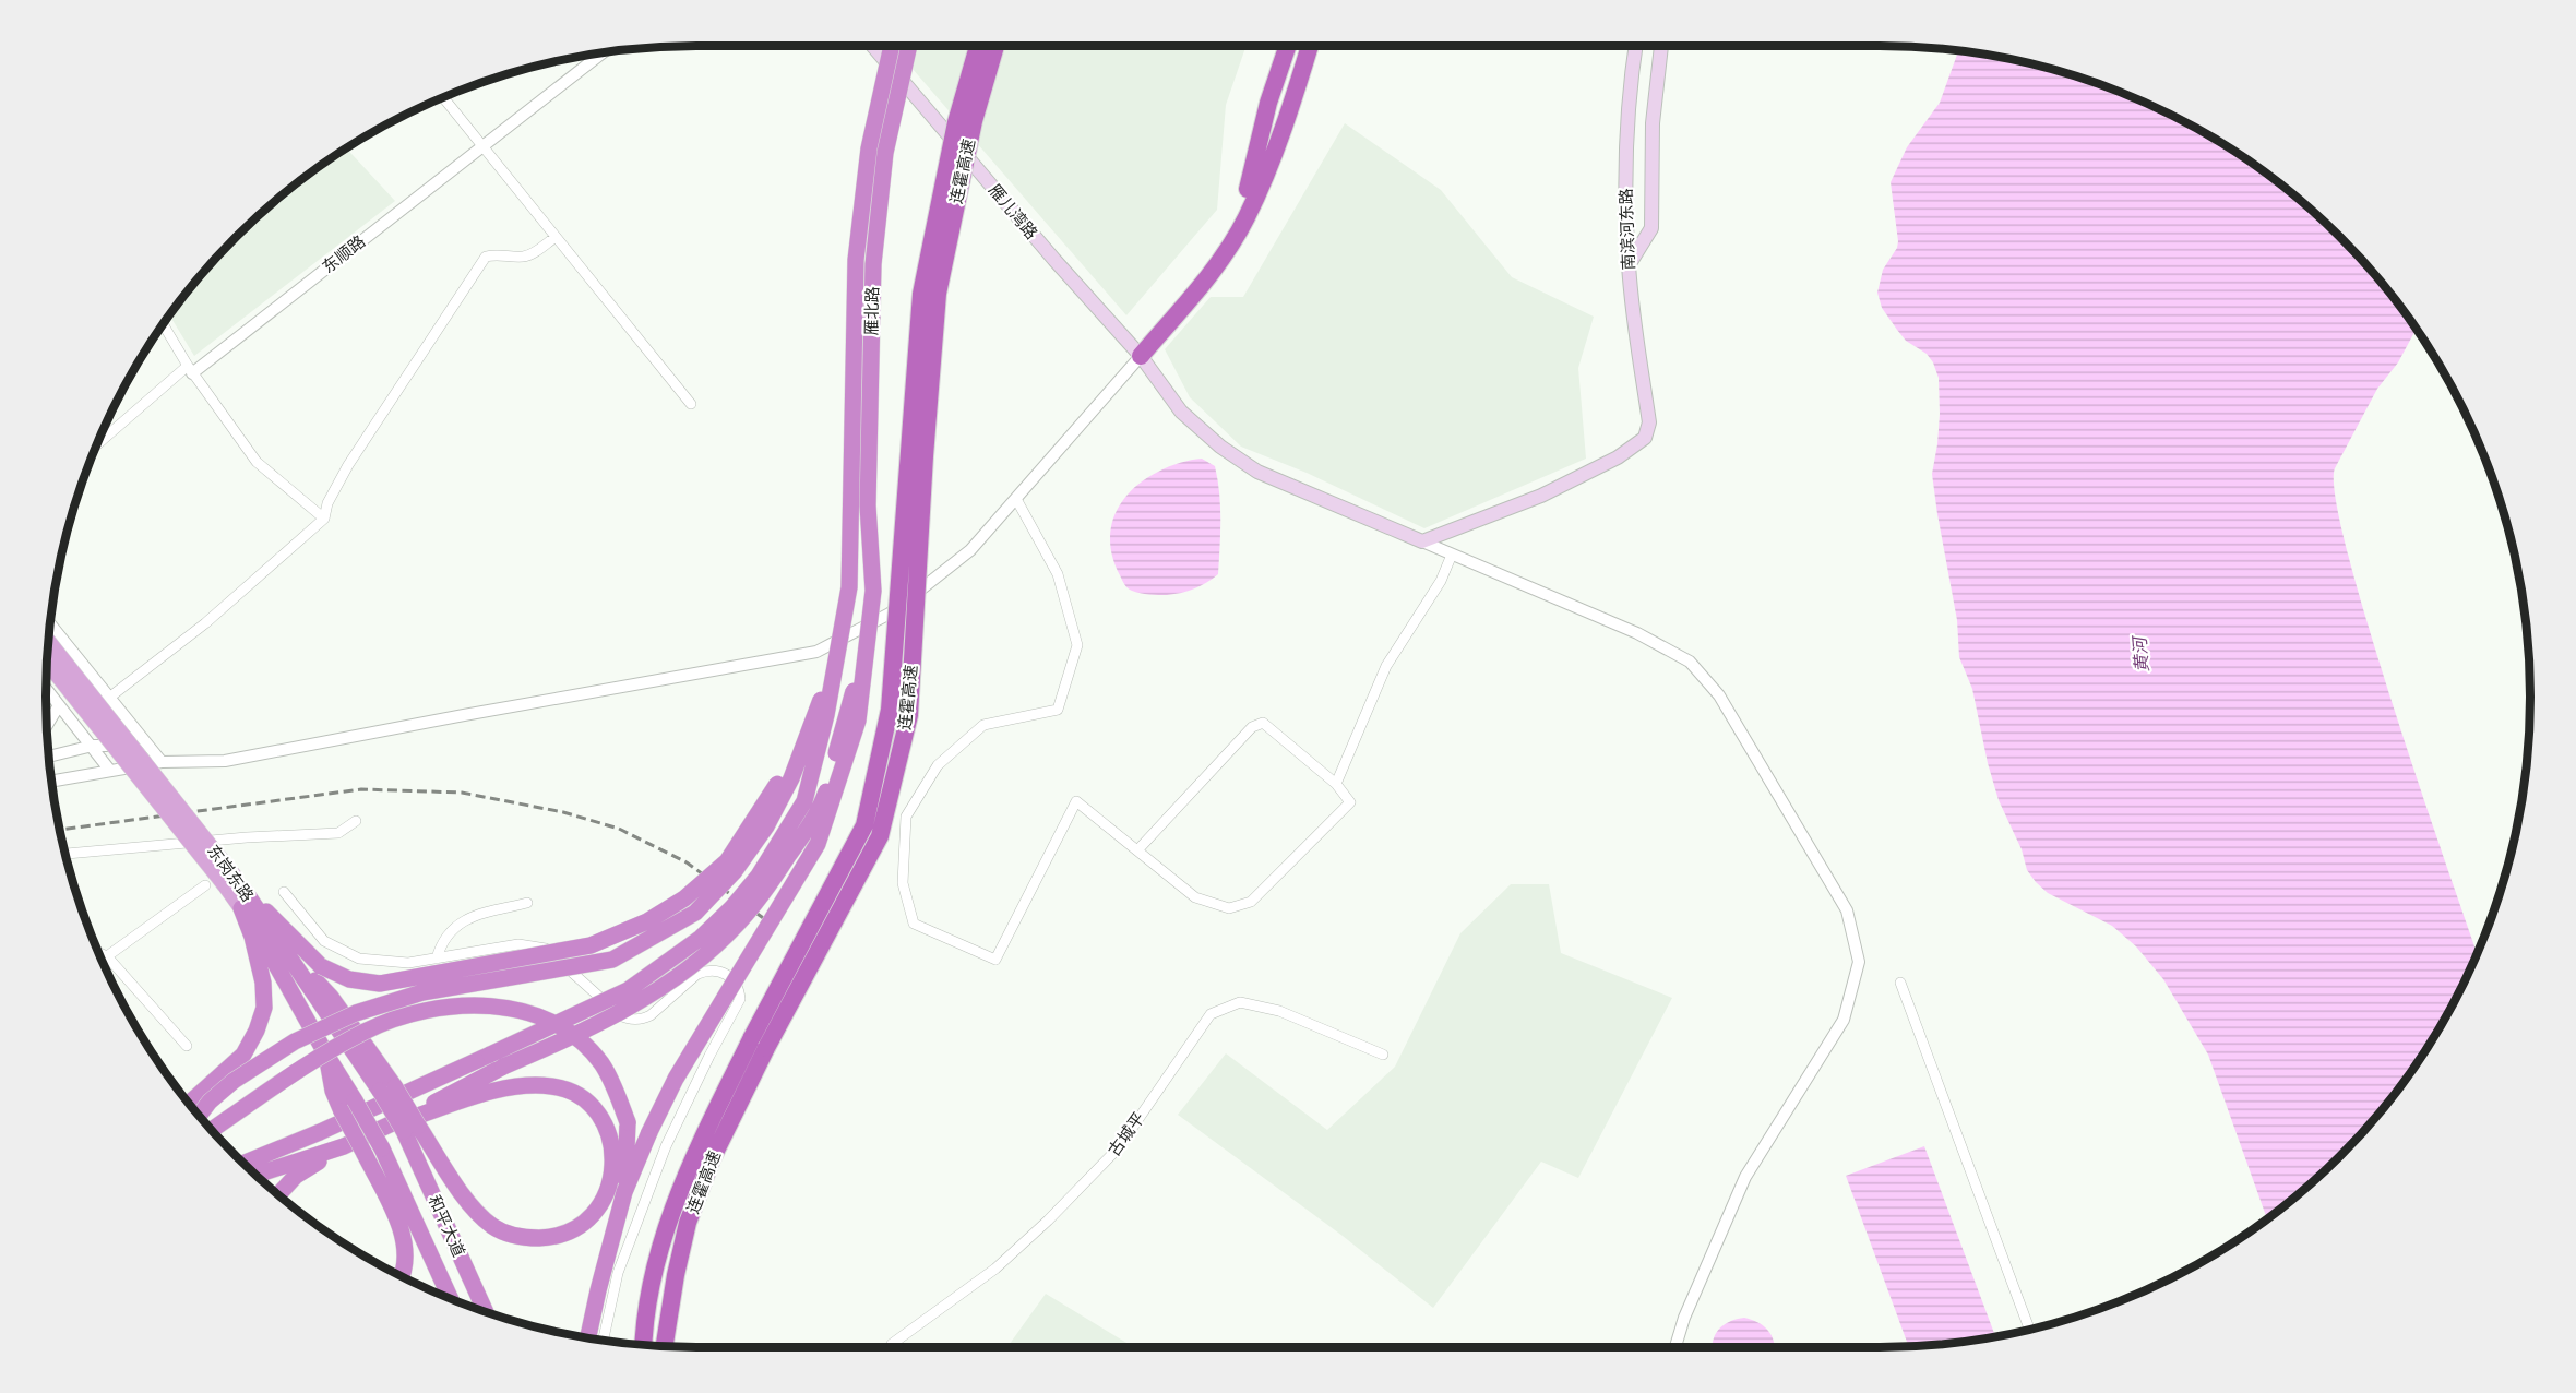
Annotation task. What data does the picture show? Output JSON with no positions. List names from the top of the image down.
{
  "streets": {
    "highway": [
      "连霍高速",
      "雁北路",
      "东岗东路",
      "和平大道"
    ],
    "main road": ["雁儿湾路", "南滨河东路"],
    "street": ["东顺路", "古城平"]
  },
  "crossings": [
    ["雁儿湾路", "南滨河东路"],
    ["东岗东路", "和平大道"]
  ],
  "water": ["黄河"]
}
